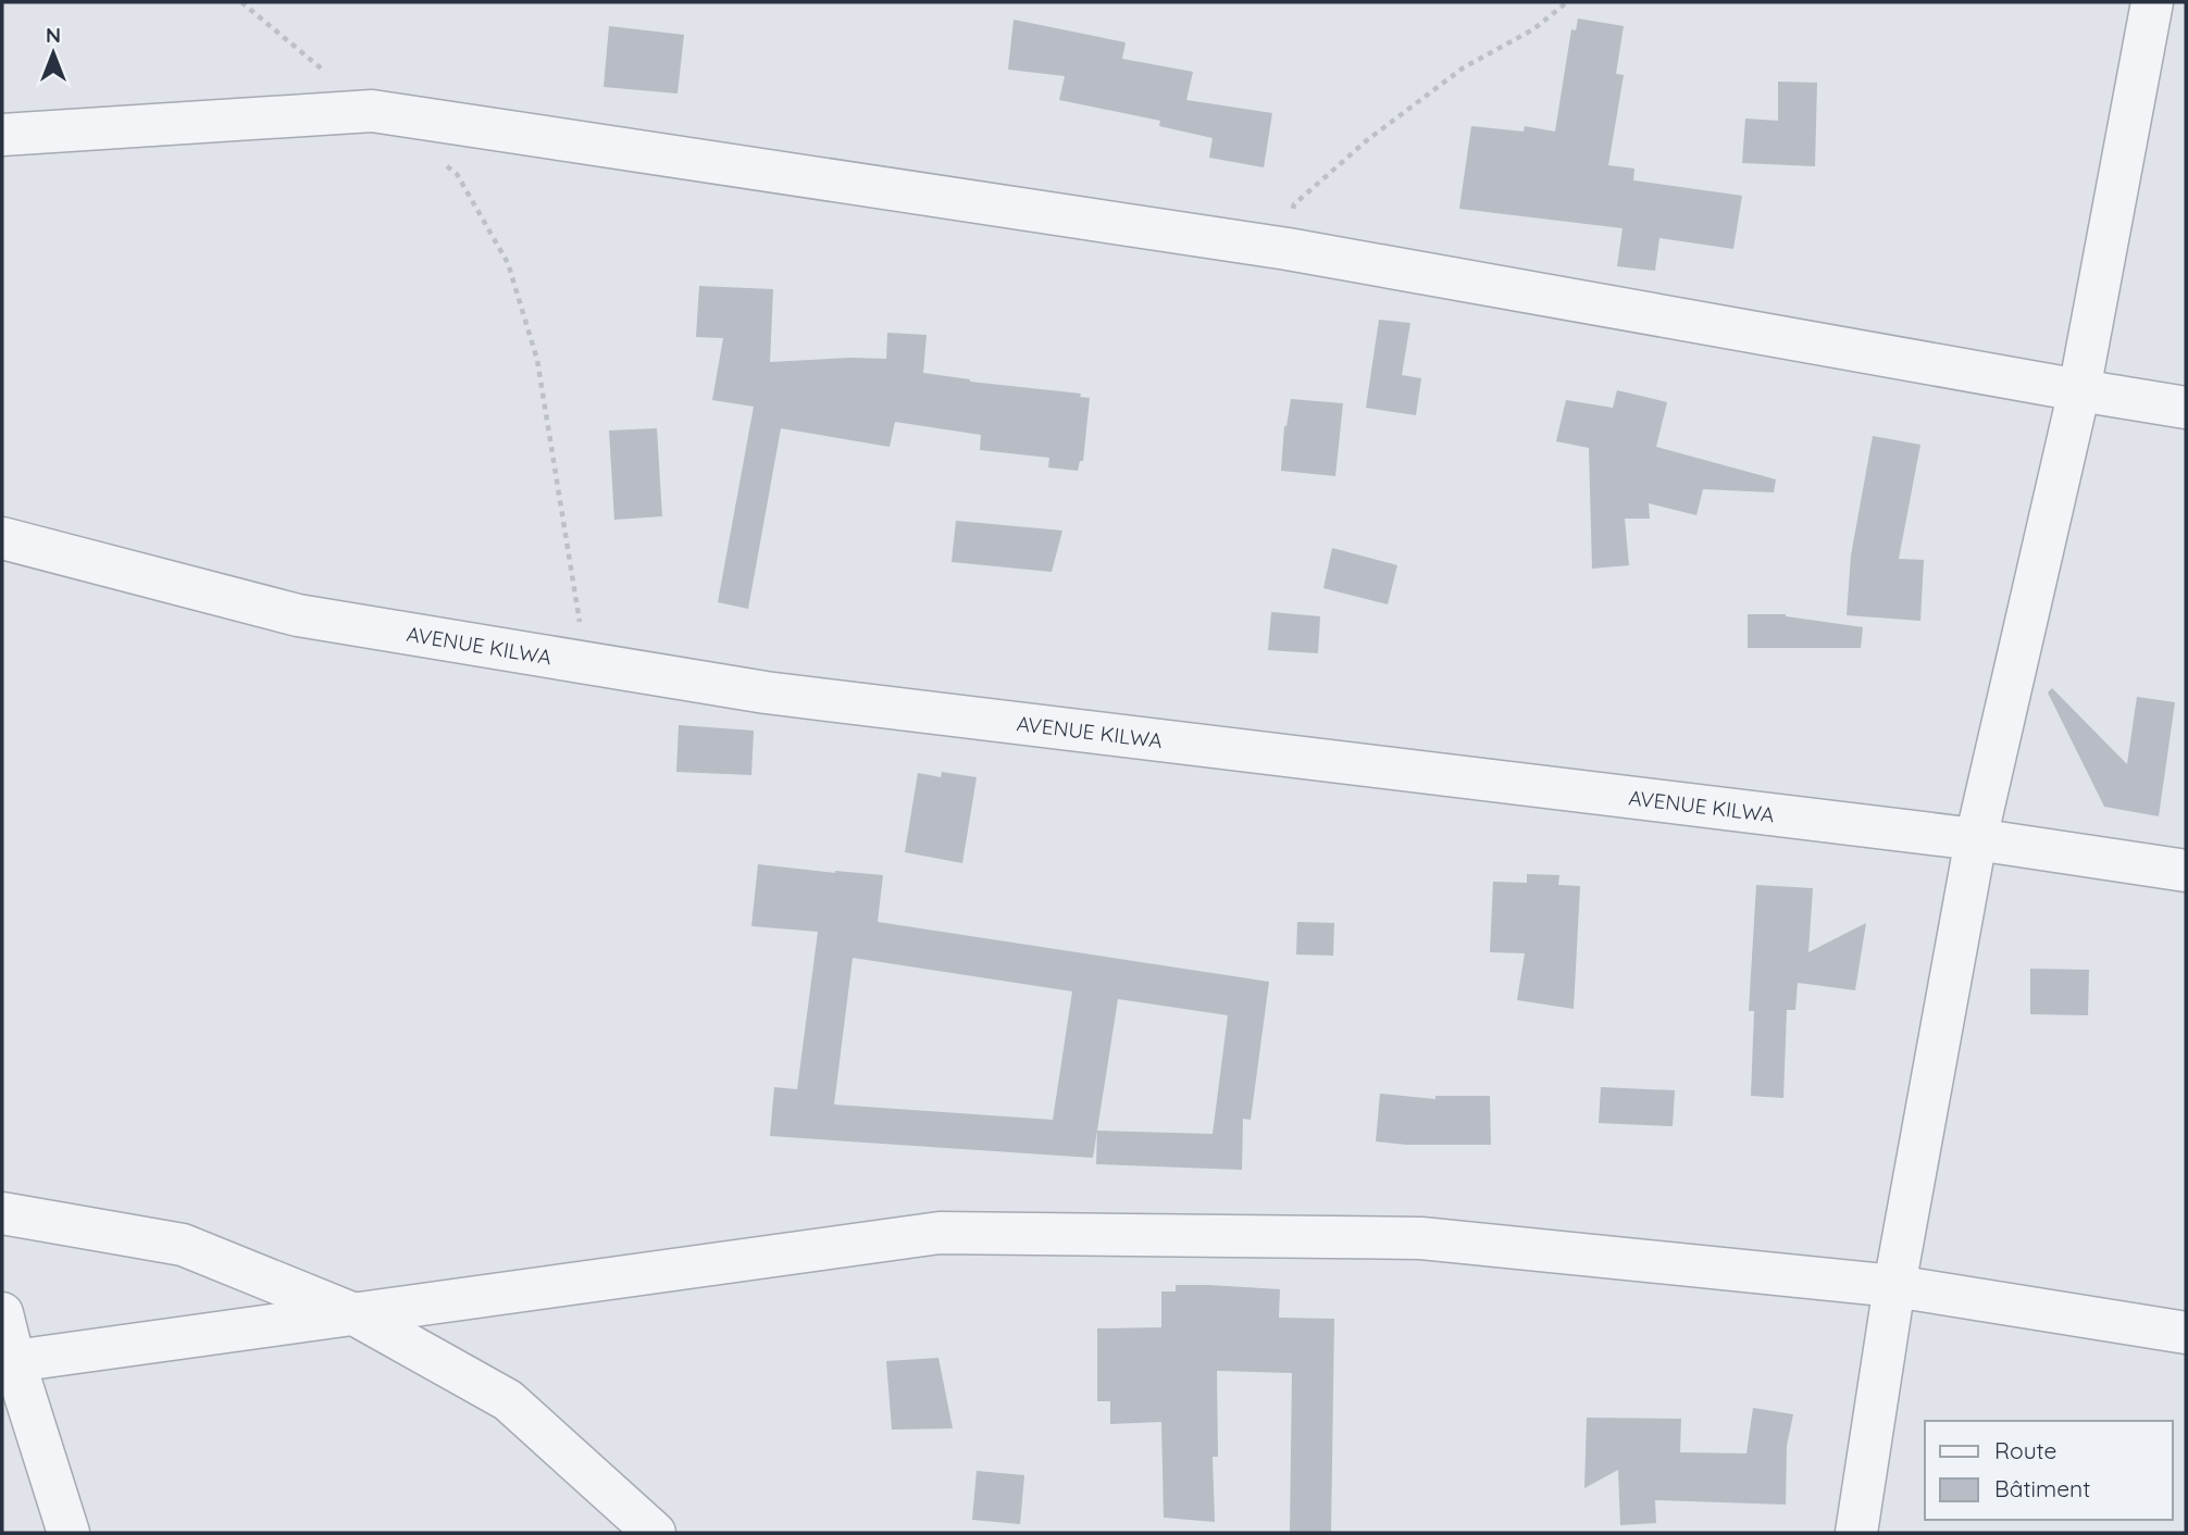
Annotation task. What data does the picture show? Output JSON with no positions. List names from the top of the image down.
{
  "streets": {
    "street": ["AVENUE KILWA"]
  },
  "legend": ["Route", "Bâtiment"],
  "north": "top"
}
